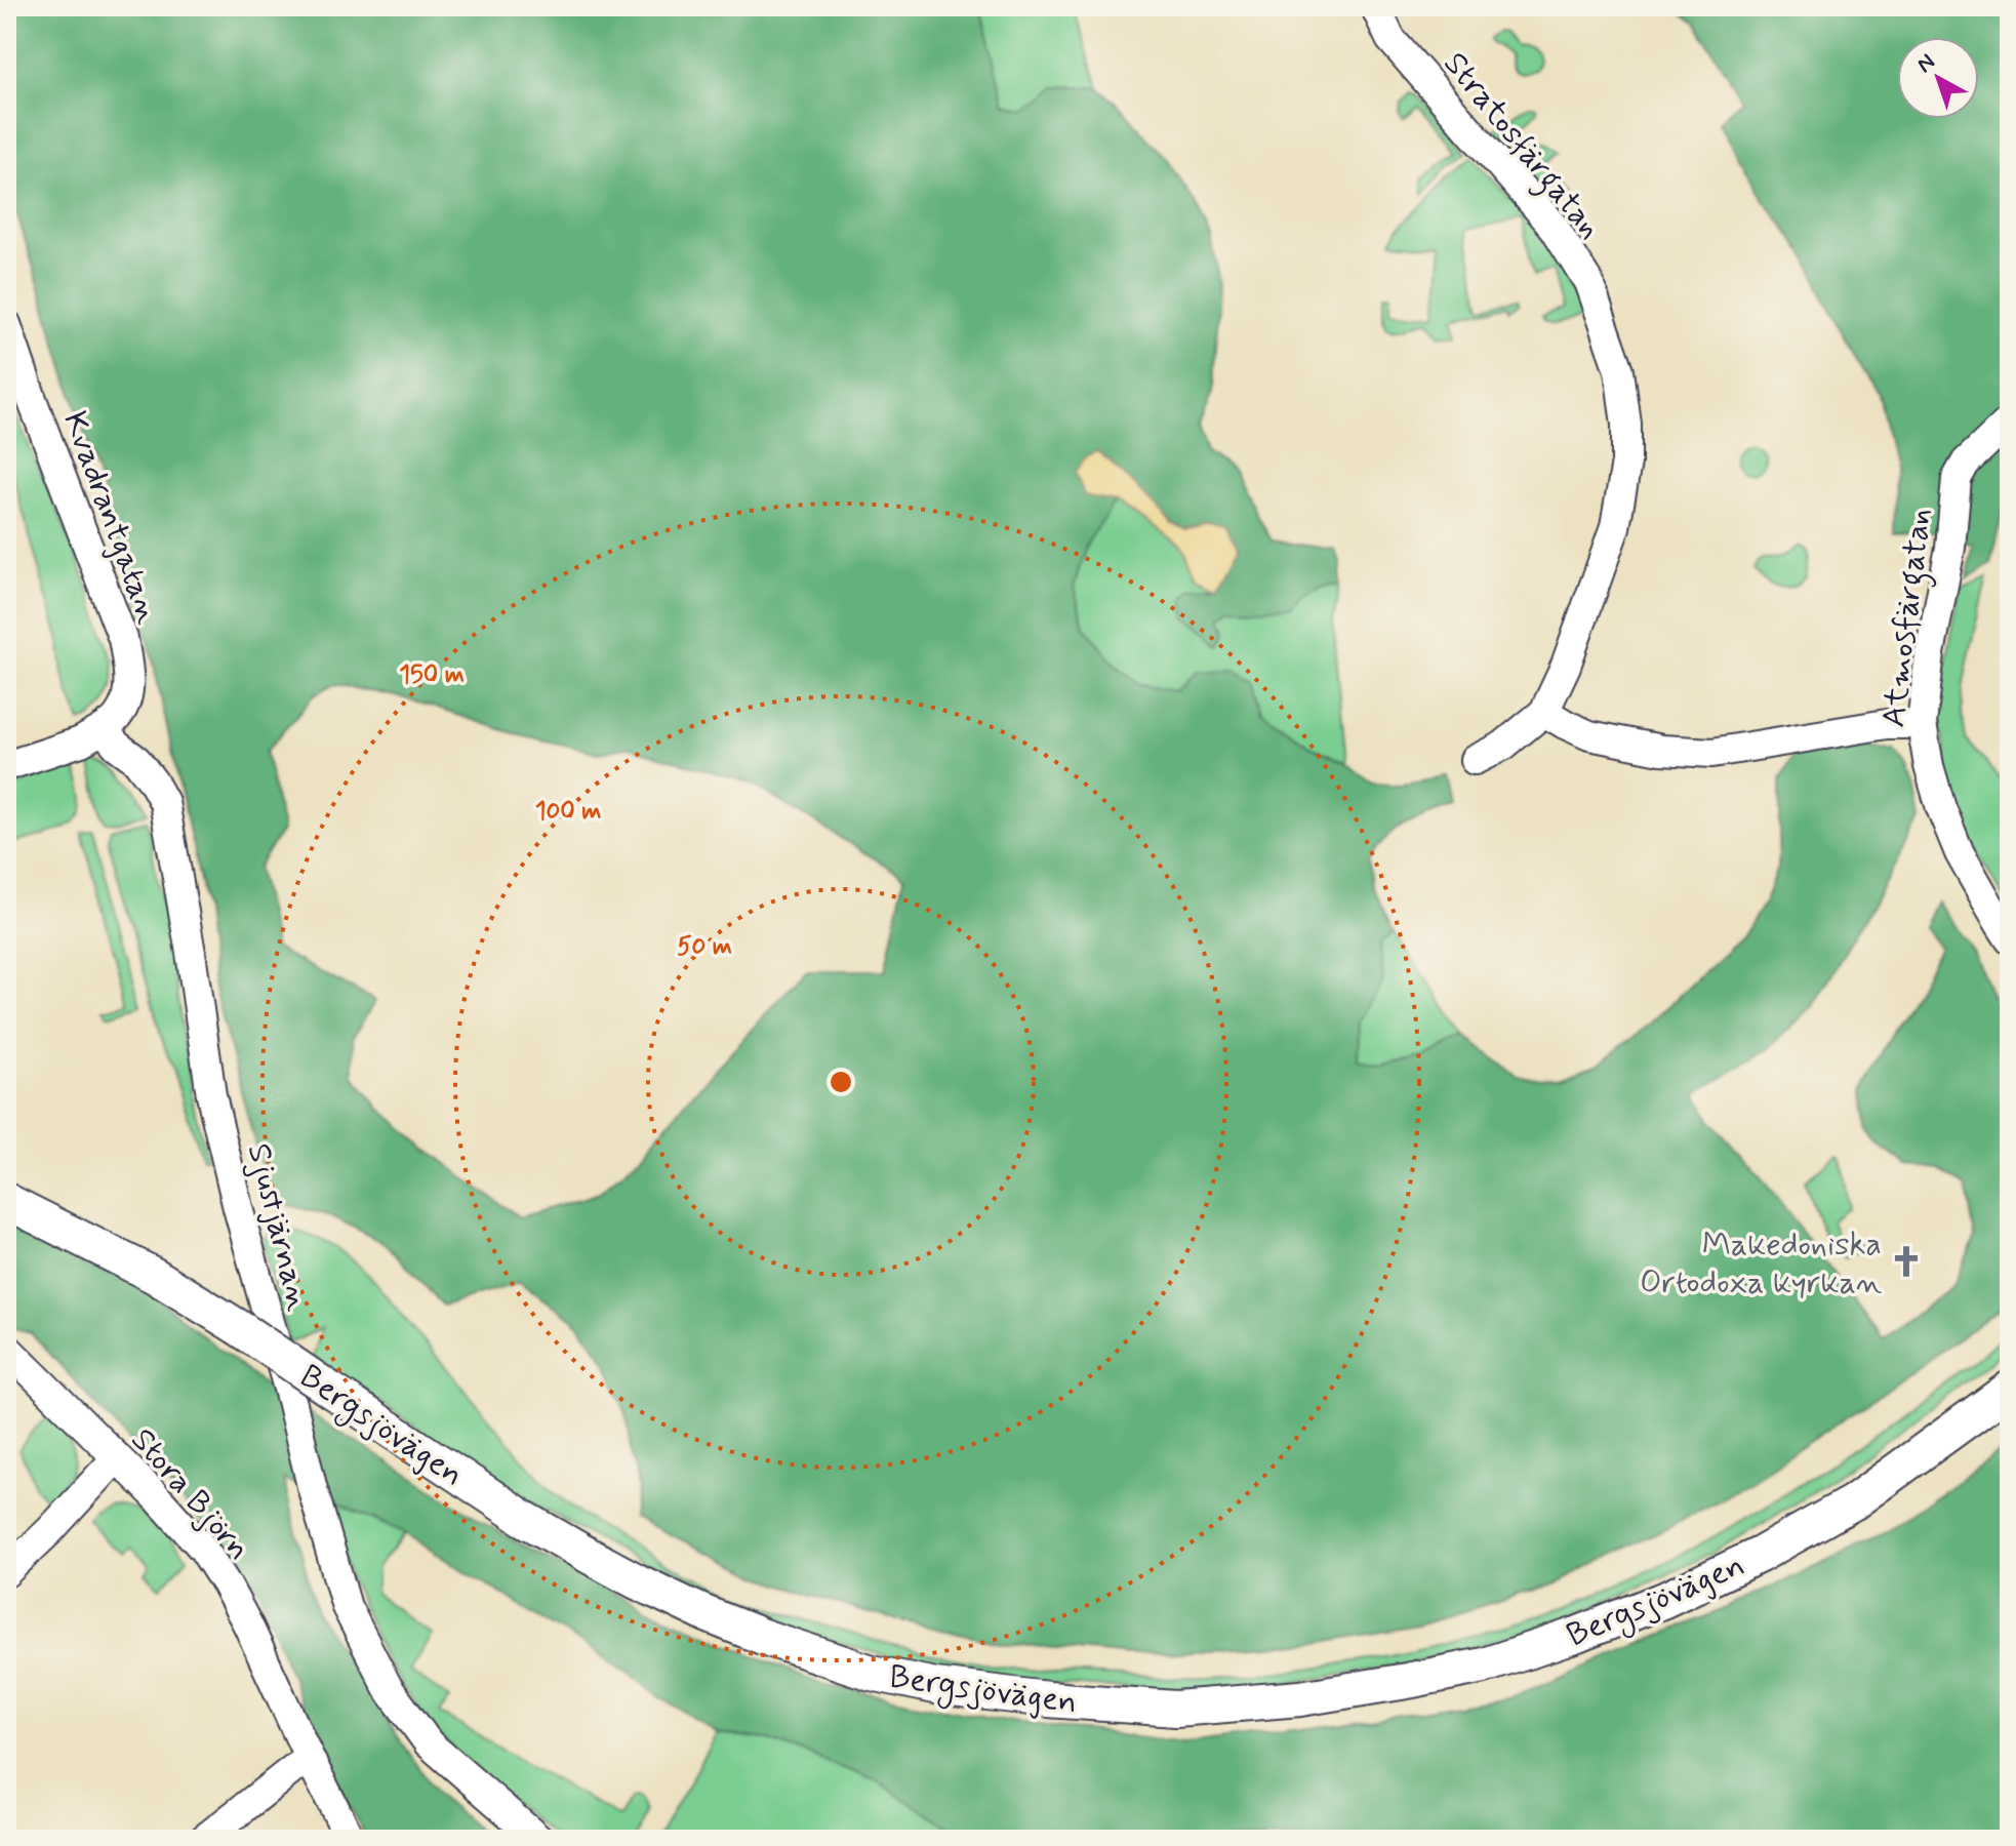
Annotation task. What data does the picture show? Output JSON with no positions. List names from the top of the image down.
{
  "streets": {
    "street": [
      "Stratosfärgatan",
      "Kvadrantgatan",
      "Atmosfärgatan",
      "Sjustjärnan",
      "Bergsjövägen",
      "Stora Björn"
    ]
  },
  "crossings": [
    ["Kvadrantgatan", "Sjustjärnan"]
  ],
  "places": {
    "church": ["Makedoniska Ortodoxa kyrkan"]
  },
  "north": "top left",
  "rings": ["150 m", "100 m", "50 m"]
}
